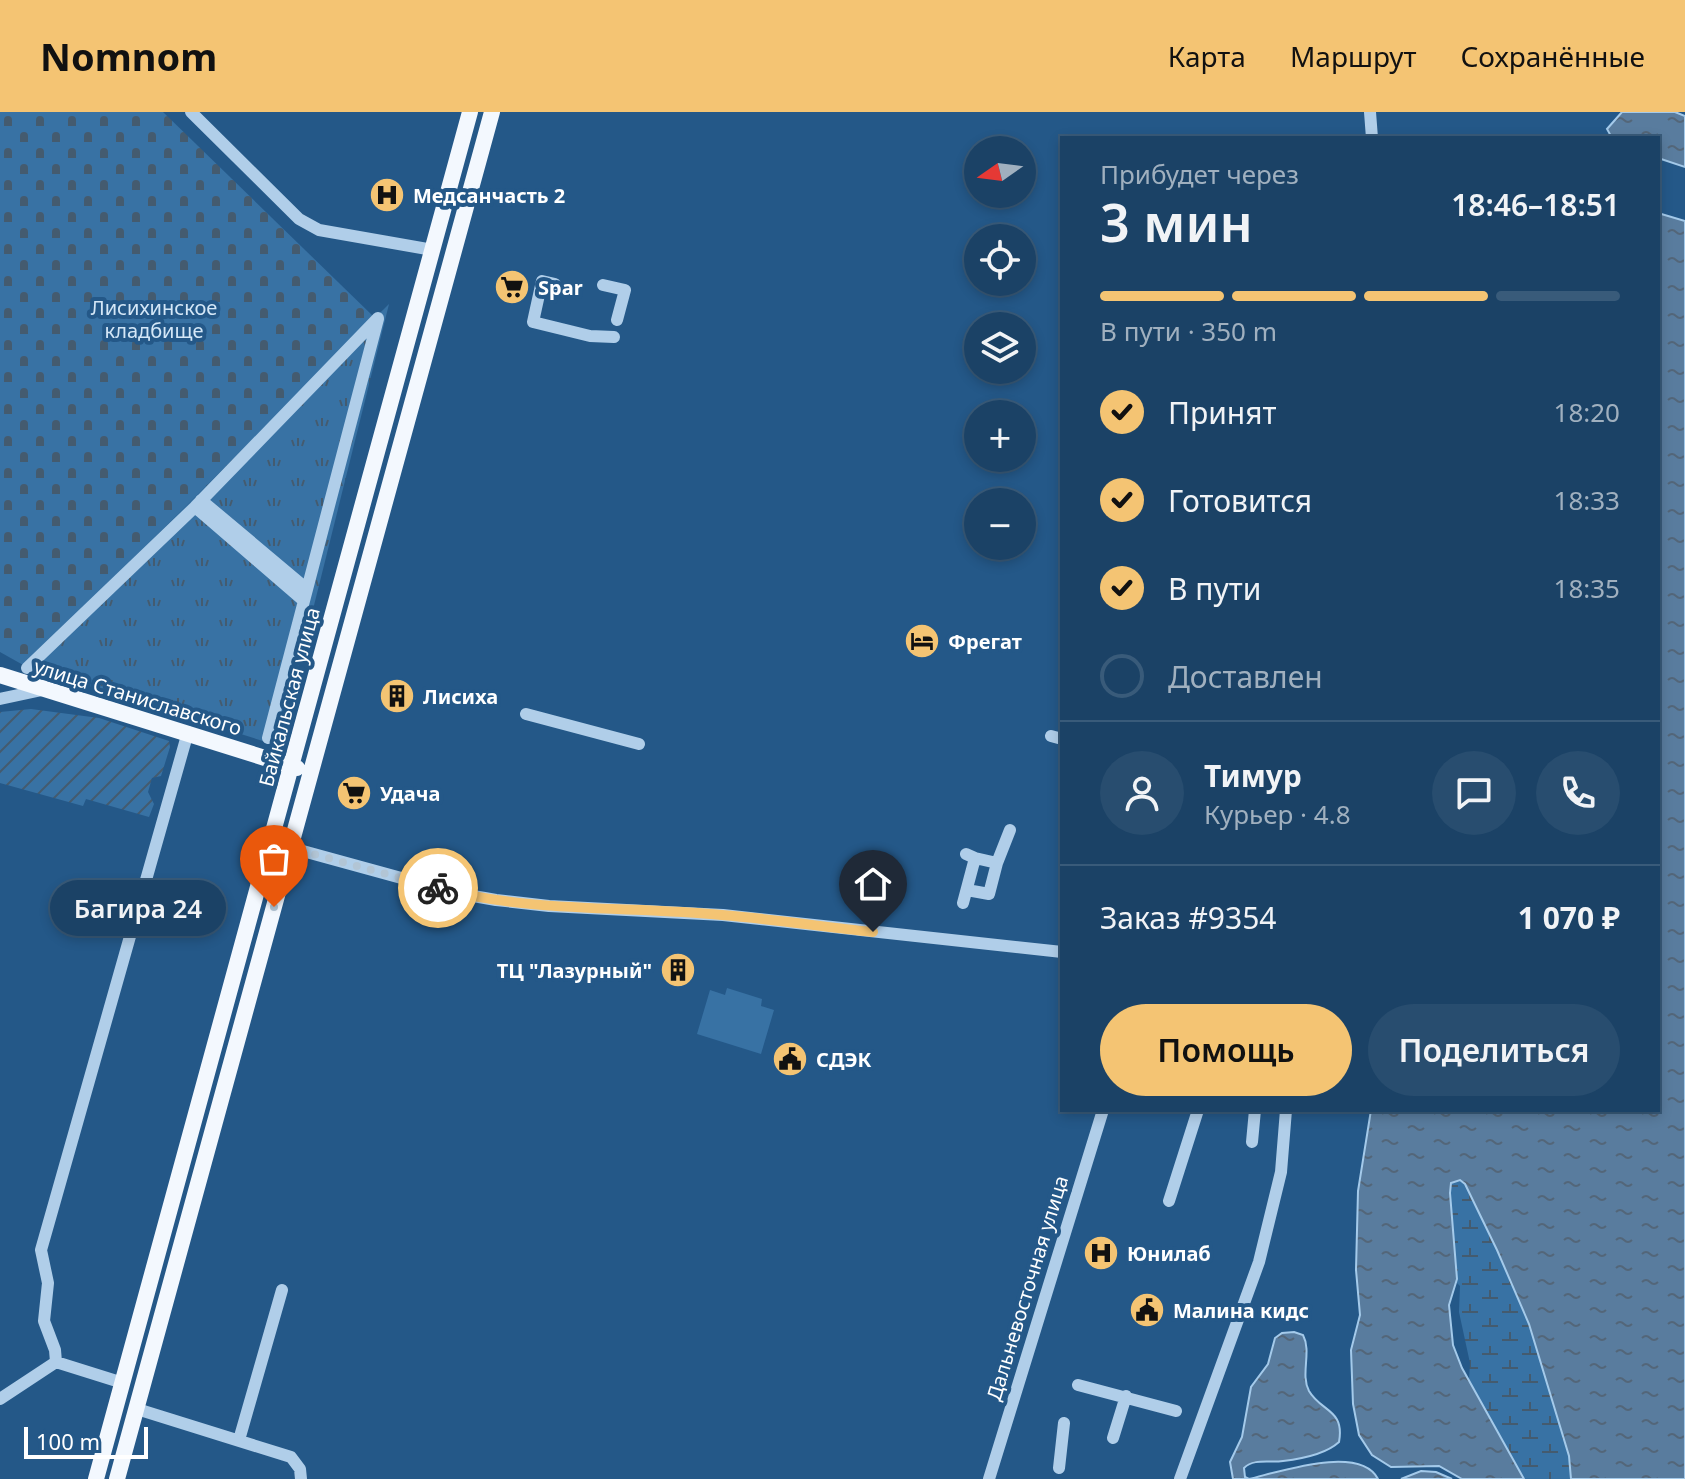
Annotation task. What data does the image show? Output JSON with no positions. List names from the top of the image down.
{
  "streets": {
    "main road": ["улица Станиславского", "Байкальская улица"],
    "street": ["Дальневосточная улица"]
  },
  "crossings": [
    ["улица Станиславского", "Байкальская улица"]
  ],
  "parks": ["Лисихинское кладбище"],
  "places": {
    "hospital": ["Медсанчасть 2", "Юнилаб"],
    "supermarket": ["Spar", "Удача"],
    "hotel": ["Фрегат"],
    "building": ["Лисиха", "ТЦ \"Лазурный\""],
    "other": ["Багира 24"],
    "public building": ["СДЭК", "Малина кидс"]
  },
  "scale_bar": "100 m",
  "north": "left",
  "page": {
    "header": "Nomnom",
    "nav": ["Карта", "Маршрут", "Сохранённые"],
    "map_buttons": ["+", "−"],
    "heading": ["3 мин", "Прибудет через", "18:46–18:51"],
    "panel": [
      "Тимур",
      "Курьер · 4.8",
      "Заказ #9354",
      "1 070 ₽"
    ],
    "bar": "В пути · 350 m",
    "list": [
      ["Принят", "18:20"],
      ["Готовится", "18:33"],
      ["В пути", "18:35"],
      "Доставлен"
    ],
    "bubble": "Багира 24",
    "buttons": ["Помощь", "Поделиться"],
    "scale": "100 m"
  }
}
